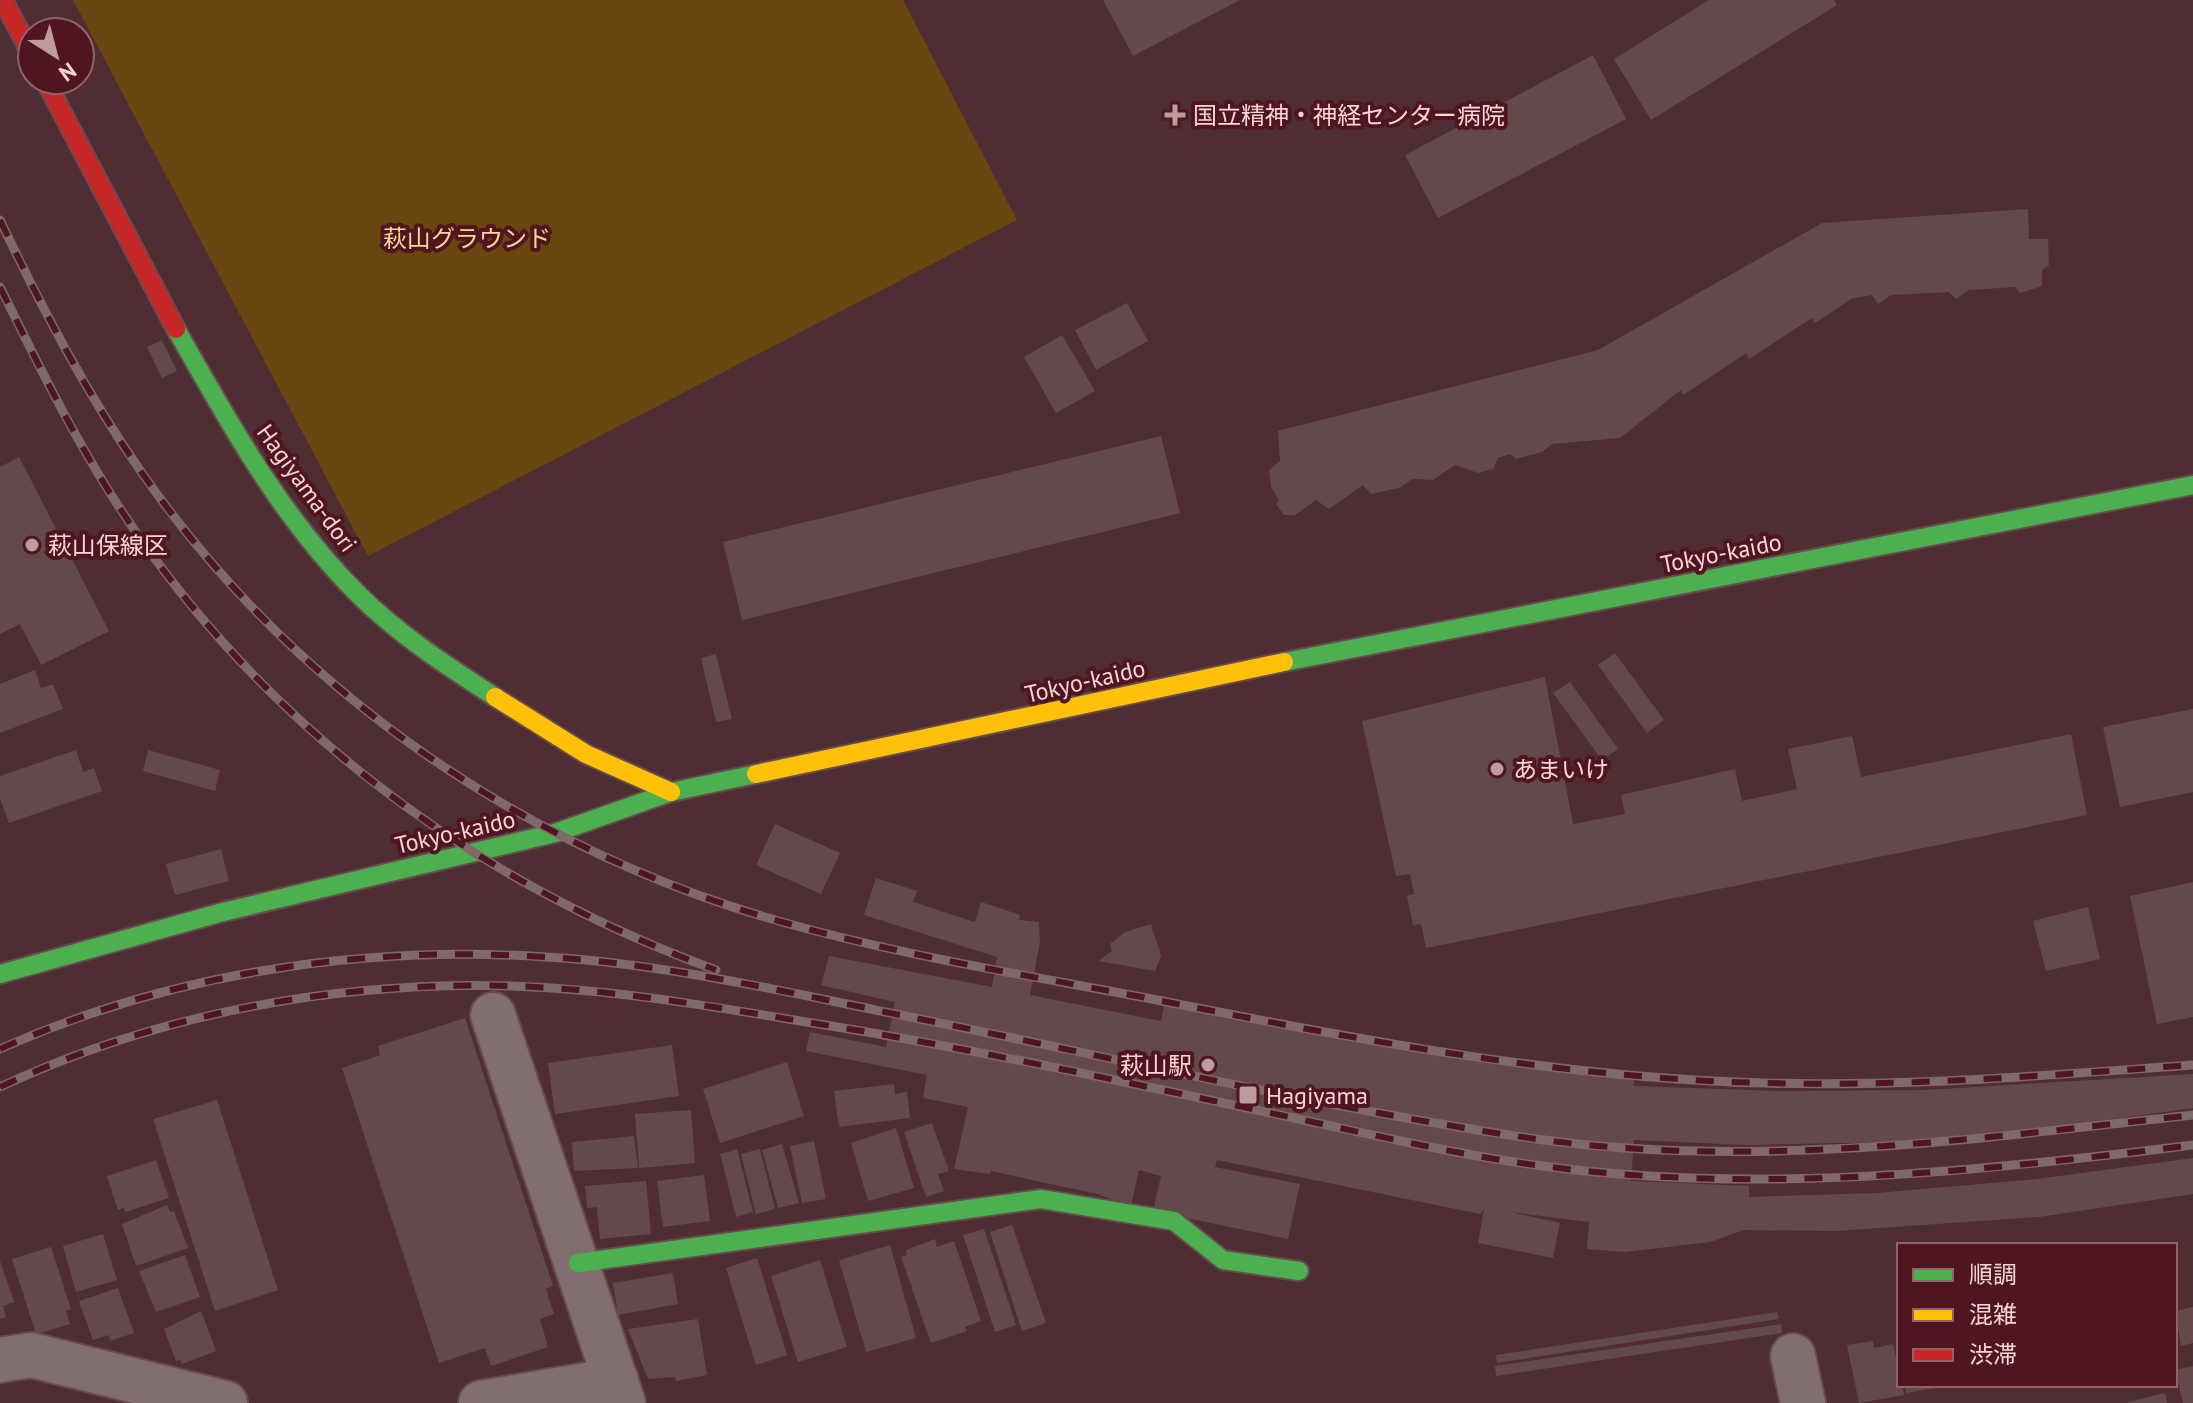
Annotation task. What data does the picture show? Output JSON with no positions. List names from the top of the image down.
{
  "streets": {
    "street": ["Hagiyama-dori", "Tokyo-kaido"]
  },
  "crossings": [
    ["Hagiyama-dori", "Tokyo-kaido"]
  ],
  "parks": ["萩山グラウンド"],
  "places": {
    "health": ["国立精神・神経センター病院"],
    "other": ["萩山保線区", "あまいけ", "萩山駅"],
    "transit": ["Hagiyama"]
  },
  "legend": ["順調", "混雑", "渋滞"],
  "north": "bottom right"
}
